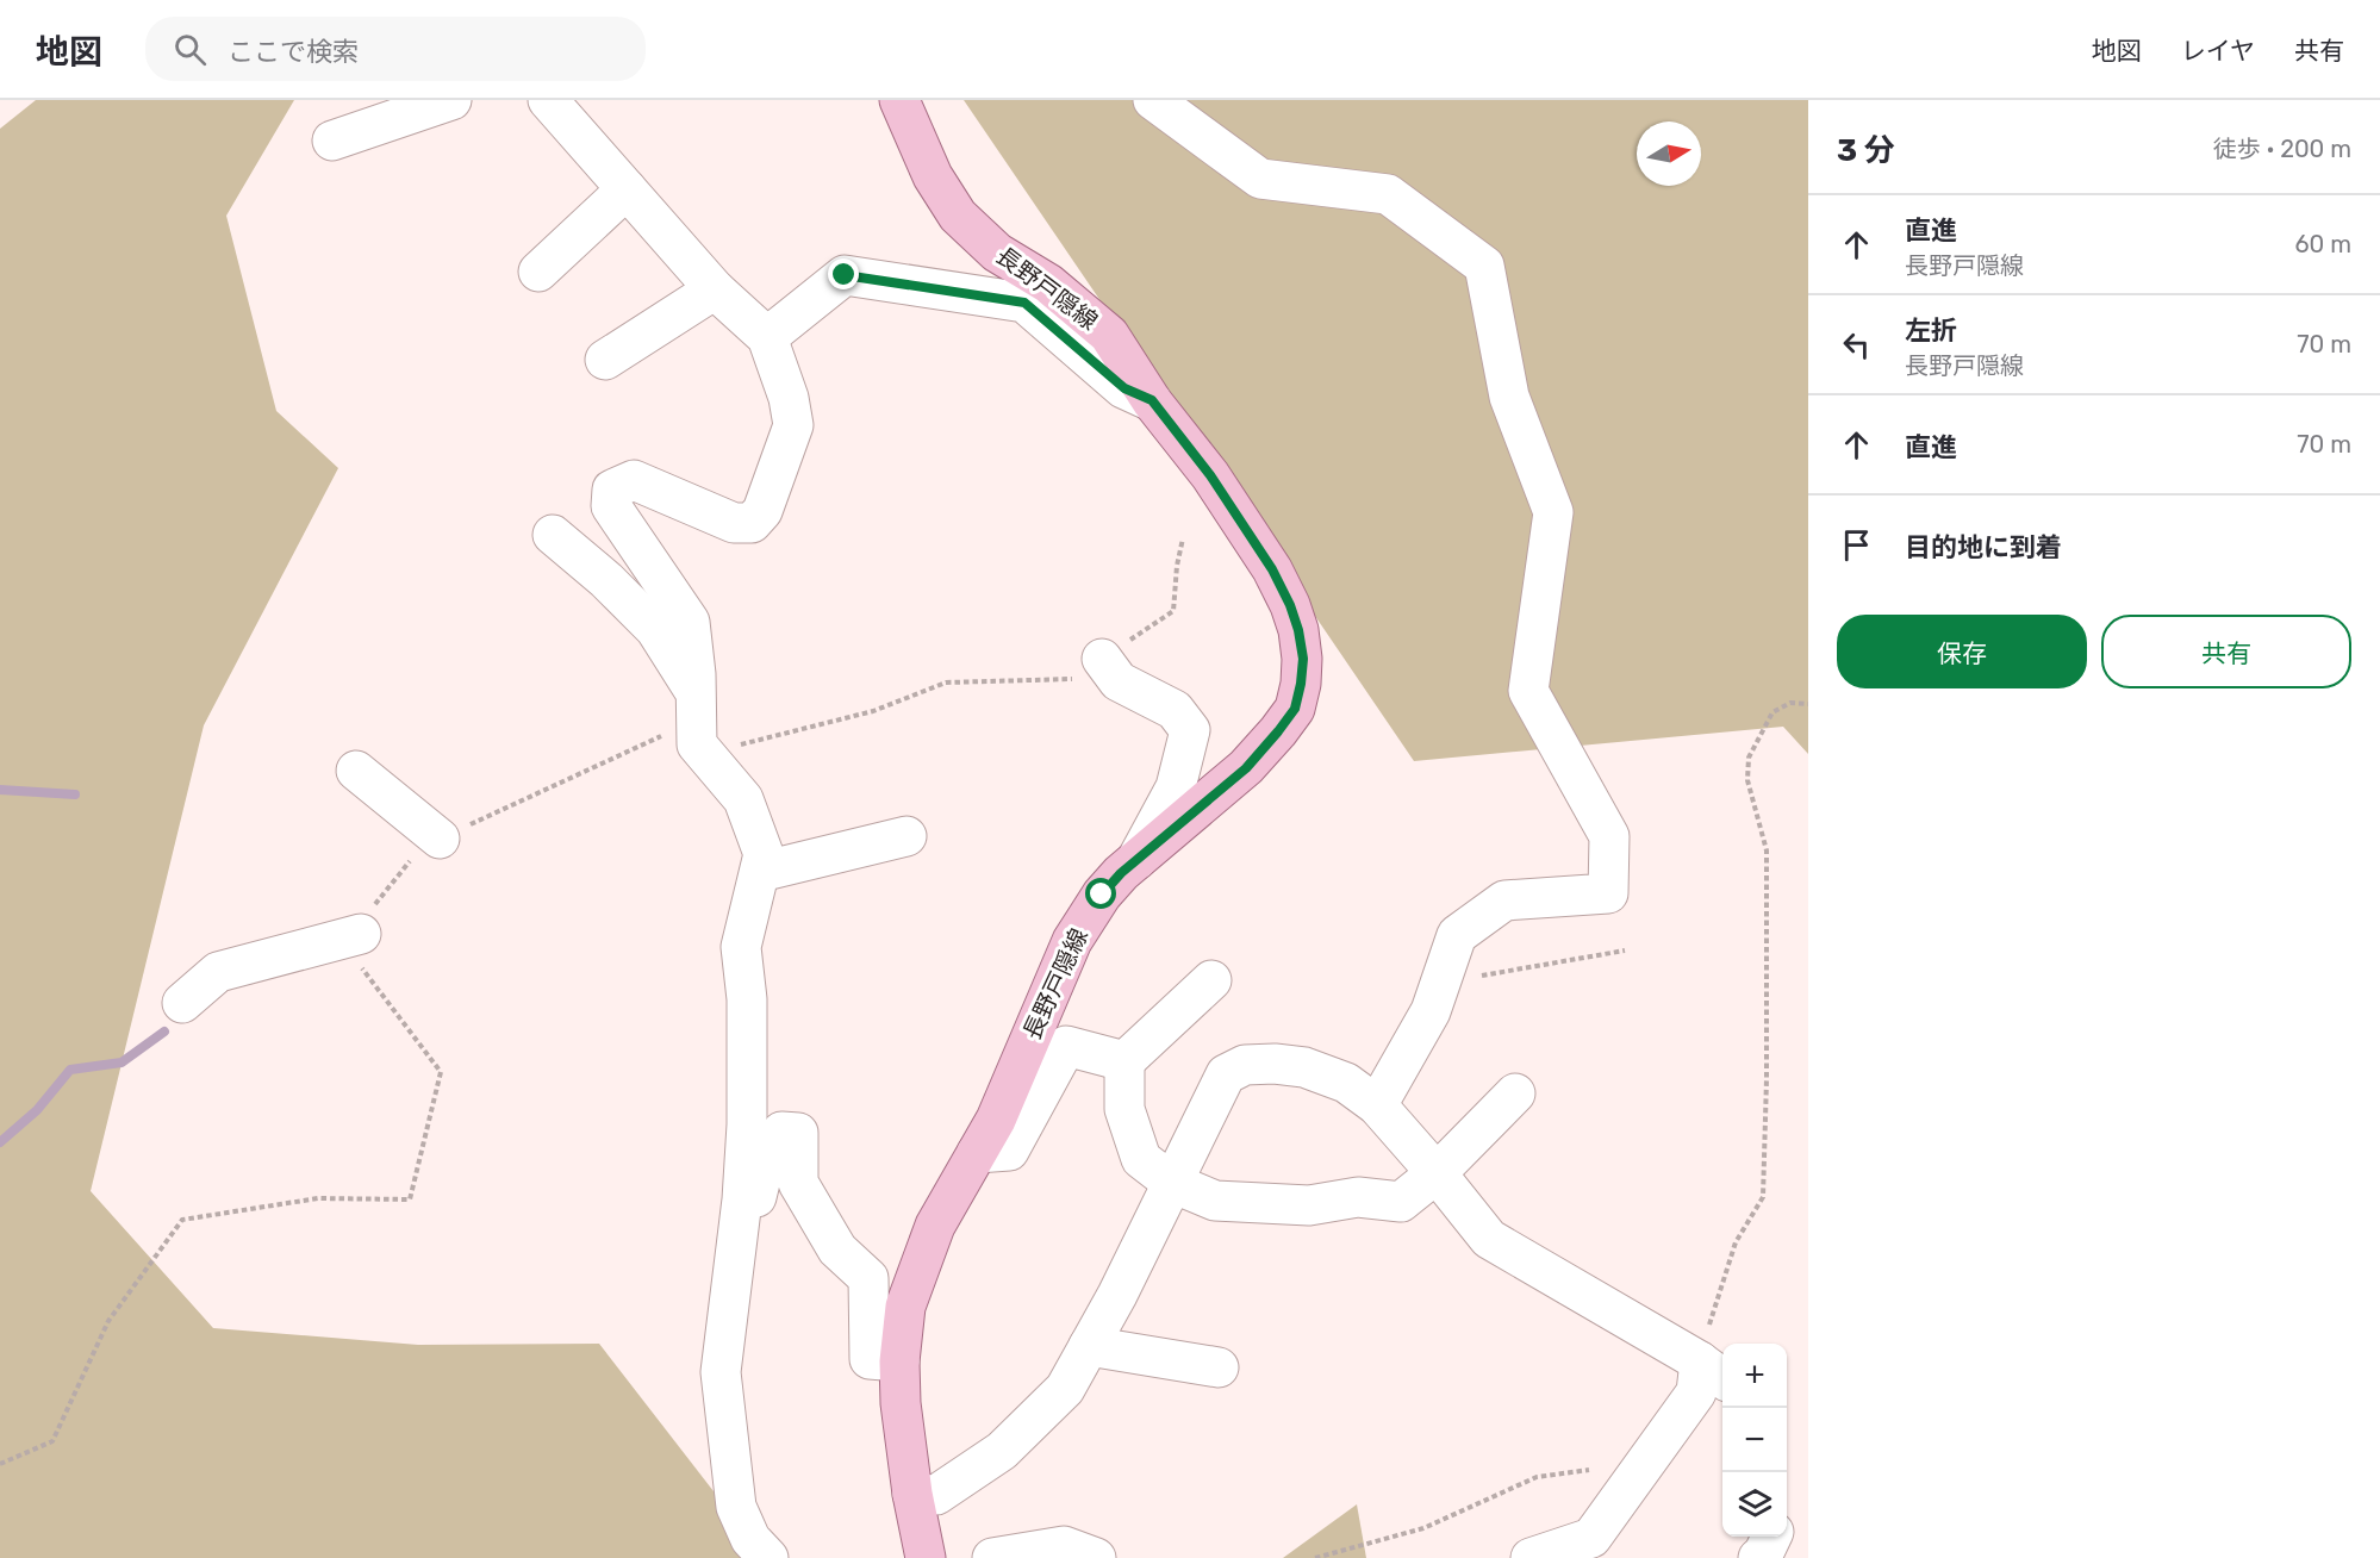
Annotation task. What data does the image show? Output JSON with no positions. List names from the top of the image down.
{
  "streets": {
    "main road": ["長野戸隠線"]
  },
  "north": "right",
  "page": {
    "header": "地図",
    "search": "ここで検索",
    "nav": ["地図", "レイヤ", "共有"],
    "heading": ["3 分", "徒歩 · 200 m"],
    "list": [
      ["直進", "長野戸隠線", "60 m"],
      ["左折", "長野戸隠線", "70 m"],
      ["直進", "70 m"],
      "目的地に到着"
    ],
    "buttons": ["保存", "共有"],
    "map_buttons": ["+", "−"]
  }
}
